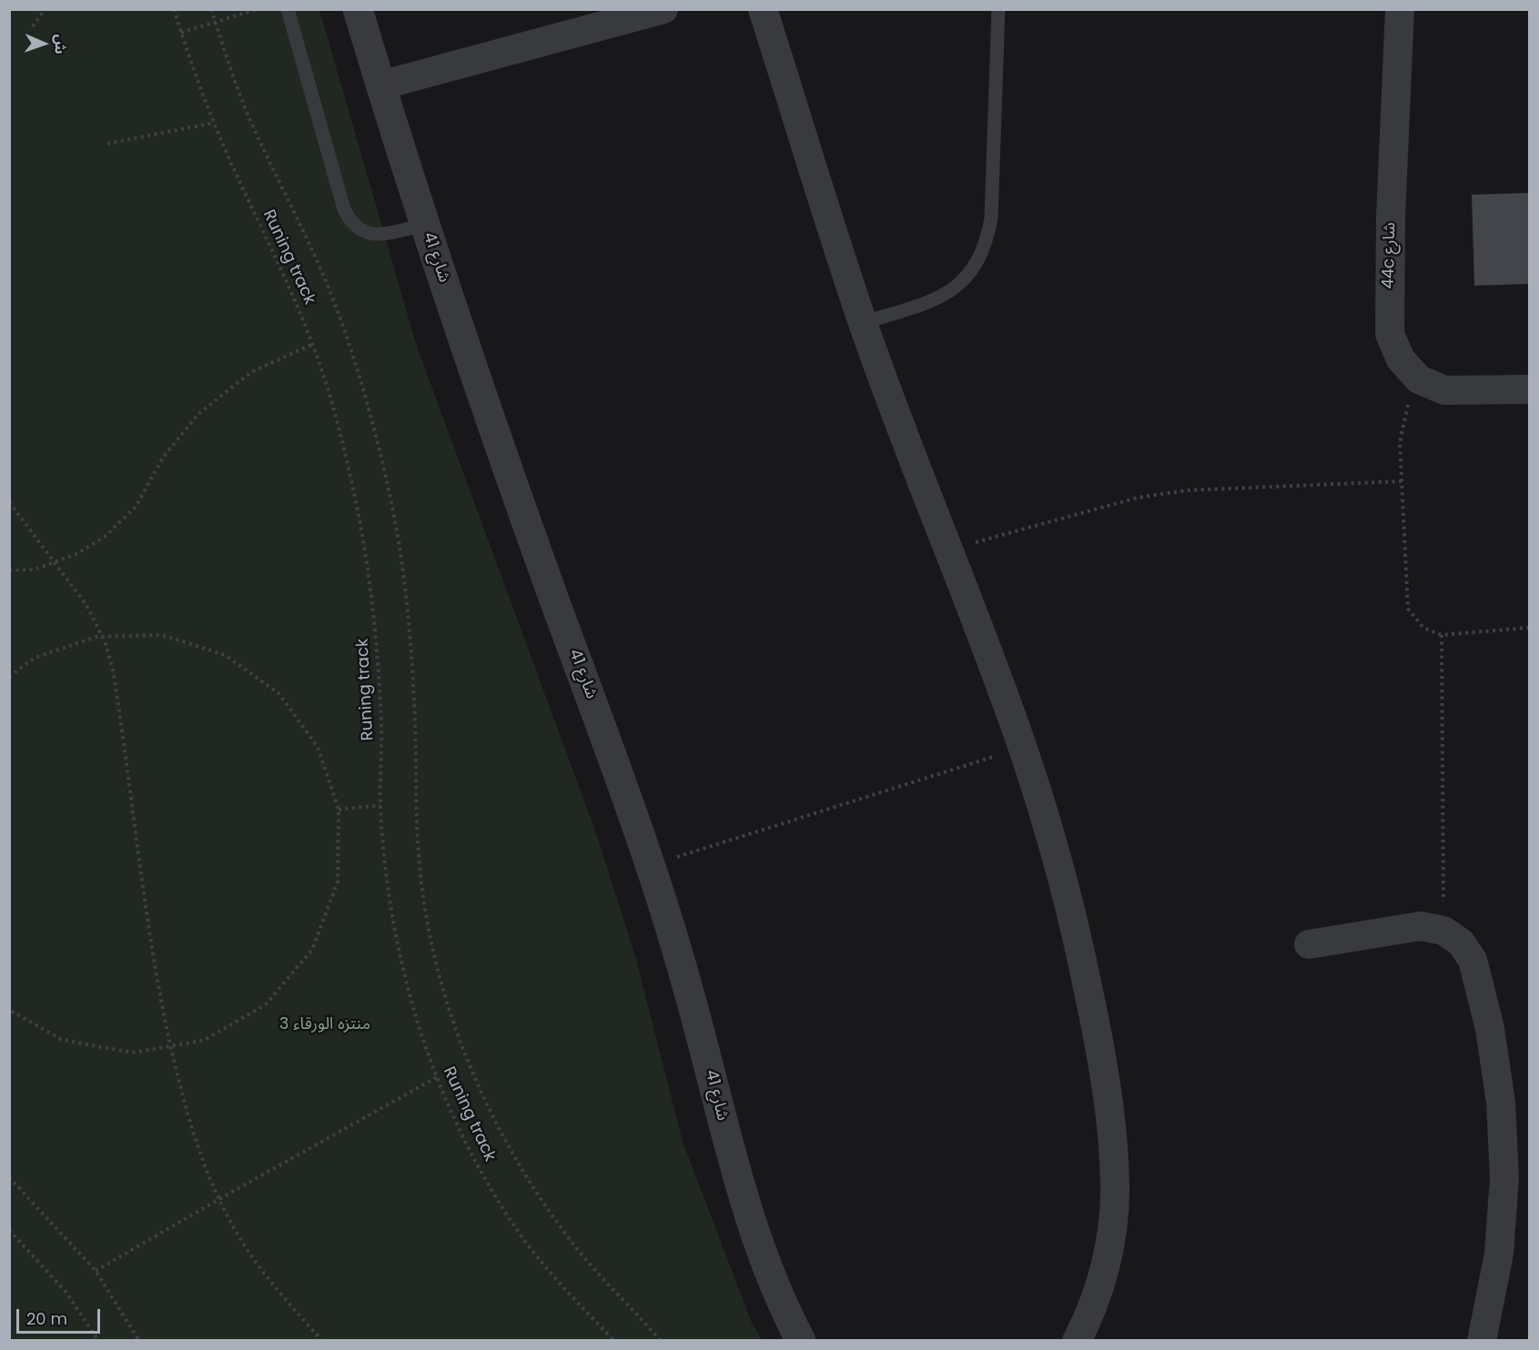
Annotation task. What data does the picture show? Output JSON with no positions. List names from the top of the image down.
{
  "streets": {
    "street": ["44c شارع", "شارع 41"],
    "path": ["Runing track"]
  },
  "parks": ["منتزه الورقاء 3"],
  "scale_bar": "20 m",
  "north": "right"
}
